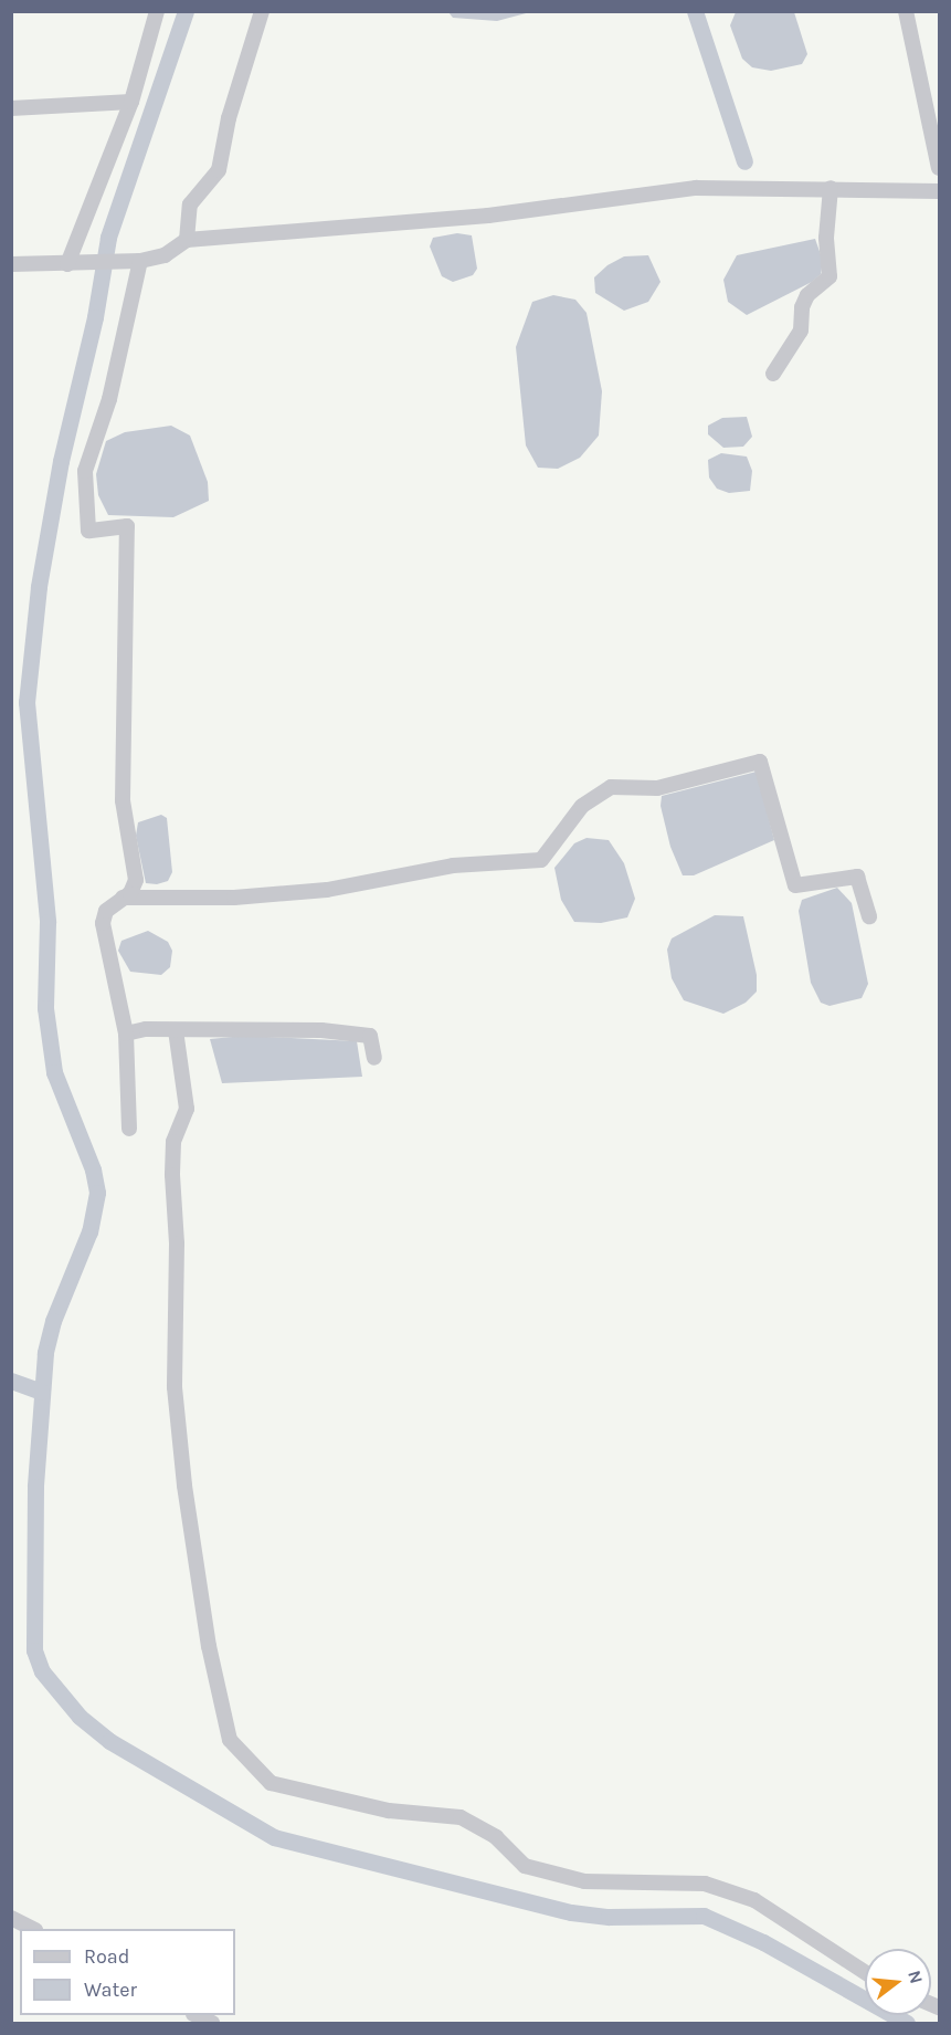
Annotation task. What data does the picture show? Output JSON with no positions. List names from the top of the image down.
{
  "legend": ["Road", "Water"],
  "north": "right"
}
